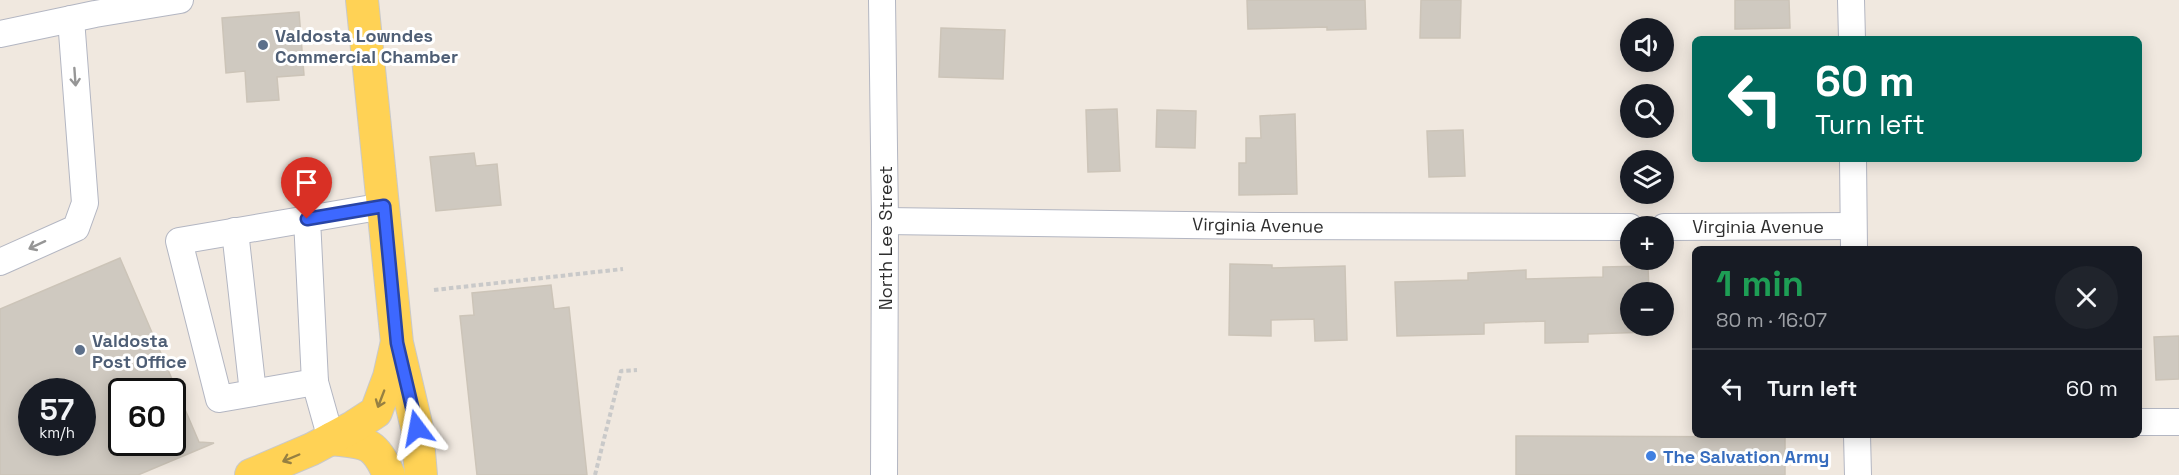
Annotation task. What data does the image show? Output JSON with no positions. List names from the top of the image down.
{
  "streets": {
    "street": ["Virginia Avenue", "North Lee Street"]
  },
  "crossings": [
    ["Virginia Avenue", "North Lee Street"]
  ],
  "places": ["Valdosta Lowndes Commercial Chamber", "Valdosta Post Office", "The Salvation Army"],
  "page": {
    "map_buttons": ["+", "−"],
    "turn": ["60 m", "Turn left"],
    "heading": ["1 min", "80 m · 16:07"],
    "list": [
      {
        "name": "Turn left",
        "value": "60 m"
      }
    ],
    "speed": "57 km/h",
    "limit": "60"
  }
}
